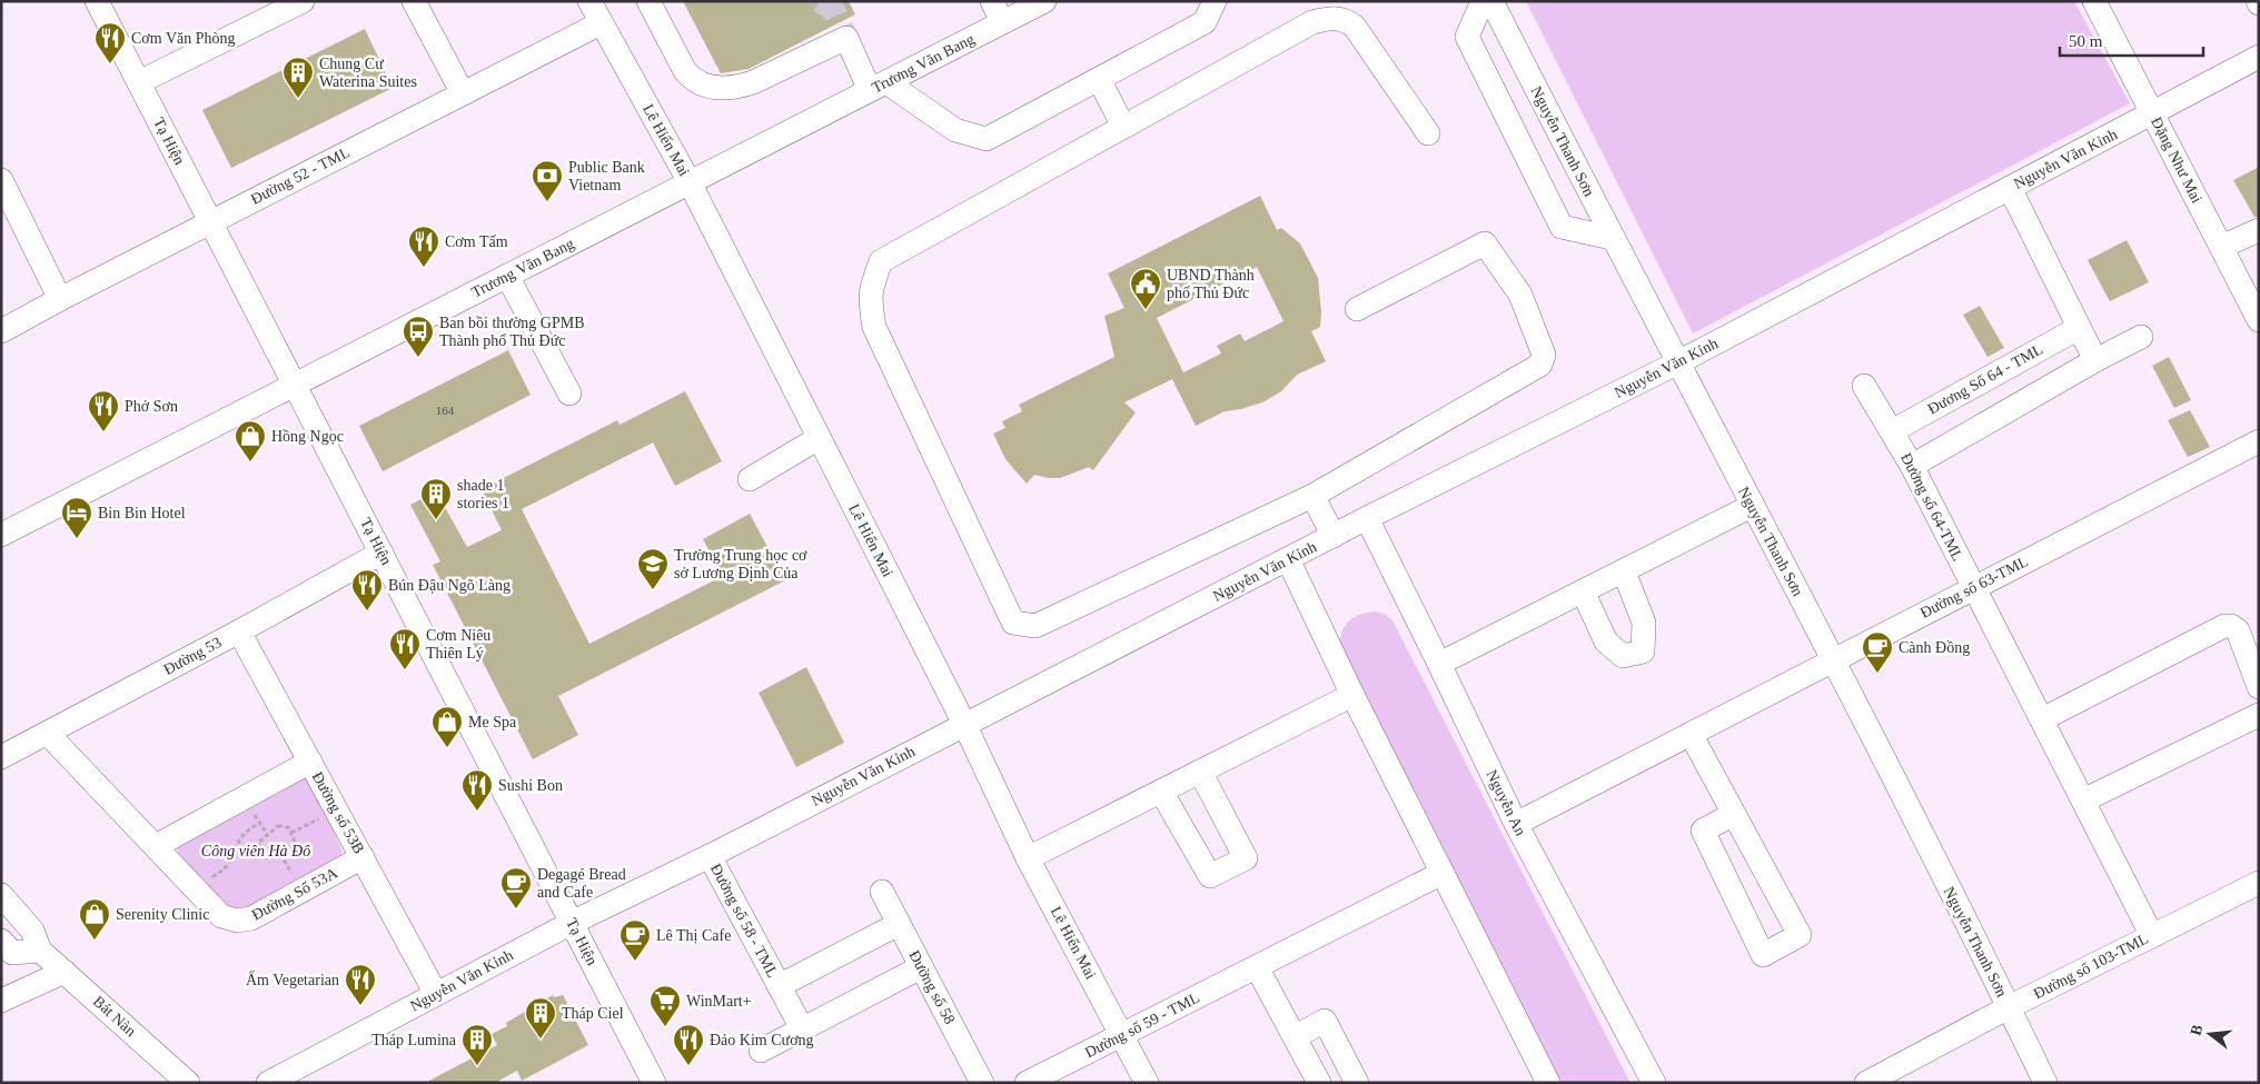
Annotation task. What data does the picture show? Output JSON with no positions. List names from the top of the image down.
{
  "streets": {
    "street": [
      "Trương Văn Bang",
      "Lê Hiến Mai",
      "Tạ Hiện",
      "Nguyễn Thanh Sơn",
      "Nguyễn Văn Kỉnh",
      "Đặng Như Mai",
      "Đường 52 - TML",
      "Đương Số 64 - TML",
      "Đường số 64-TML",
      "Đường số 63-TML",
      "Đường 53",
      "Nguyễn An",
      "Đường số 53B",
      "Đường Số 53A",
      "Đường số 58 - TML",
      "Đường số 103-TML",
      "Đường số 58",
      "Bát Nàn",
      "Dường số 59 - TML"
    ]
  },
  "crossings": [
    ["Trương Văn Bang", "Lê Hiến Mai"],
    ["Trương Văn Bang", "Tạ Hiện"],
    ["Lê Hiến Mai", "Nguyễn Văn Kỉnh"],
    ["Lê Hiến Mai", "Đường 52 - TML"],
    ["Lê Hiến Mai", "Dường số 59 - TML"],
    ["Tạ Hiện", "Nguyễn Văn Kỉnh"],
    ["Tạ Hiện", "Đường 52 - TML"],
    ["Tạ Hiện", "Đường 53"],
    ["Nguyễn Thanh Sơn", "Nguyễn Văn Kỉnh"],
    ["Nguyễn Thanh Sơn", "Đường số 63-TML"],
    ["Nguyễn Thanh Sơn", "Đường số 103-TML"],
    ["Nguyễn Văn Kỉnh", "Đặng Như Mai"],
    ["Nguyễn Văn Kỉnh", "Nguyễn An"],
    ["Nguyễn Văn Kỉnh", "Đường số 53B"],
    ["Nguyễn Văn Kỉnh", "Đường số 58 - TML"],
    ["Đương Số 64 - TML", "Đường số 64-TML"],
    ["Đường số 64-TML", "Đường số 63-TML"],
    ["Đường số 64-TML", "Đường số 103-TML"],
    ["Đường số 63-TML", "Nguyễn An"],
    ["Đường 53", "Đường số 53B"],
    ["Đường 53", "Đường Số 53A"],
    ["Đường số 53B", "Đường Số 53A"],
    ["Đường số 58 - TML", "Đường số 58"]
  ],
  "parks": ["Công viên Hà Đô"],
  "places": {
    "restaurant": [
      "Cơm Văn Phòng",
      "Cơm Tấm",
      "Phở Sơn",
      "Bún Đậu Ngõ Làng",
      "Cơm Niêu Thiên Lý",
      "Sushi Bon",
      "Ấm Vegetarian",
      "Đảo Kim Cương"
    ],
    "building": [
      "Chung Cư Waterina Suites",
      "shade 1 stories 1",
      "Tháp Ciel",
      "Tháp Lumina"
    ],
    "bank": ["Public Bank Vietnam"],
    "public building": ["UBND Thành phố Thủ Đức"],
    "bus stop": ["Ban bồi thường GPMB Thành phố Thủ Đức"],
    "shop": ["Hồng Ngọc", "Me Spa", "Serenity Clinic"],
    "hotel": ["Bin Bin Hotel"],
    "school or university": ["Trường Trung học cơ sở Lương Định Của"],
    "cafe": ["Cành Đồng", "Degagé Bread and Cafe", "Lê Thị Cafe"],
    "supermarket": ["WinMart+"]
  },
  "house_numbers": ["164"],
  "scale_bar": "50 m",
  "north": "left"
}
